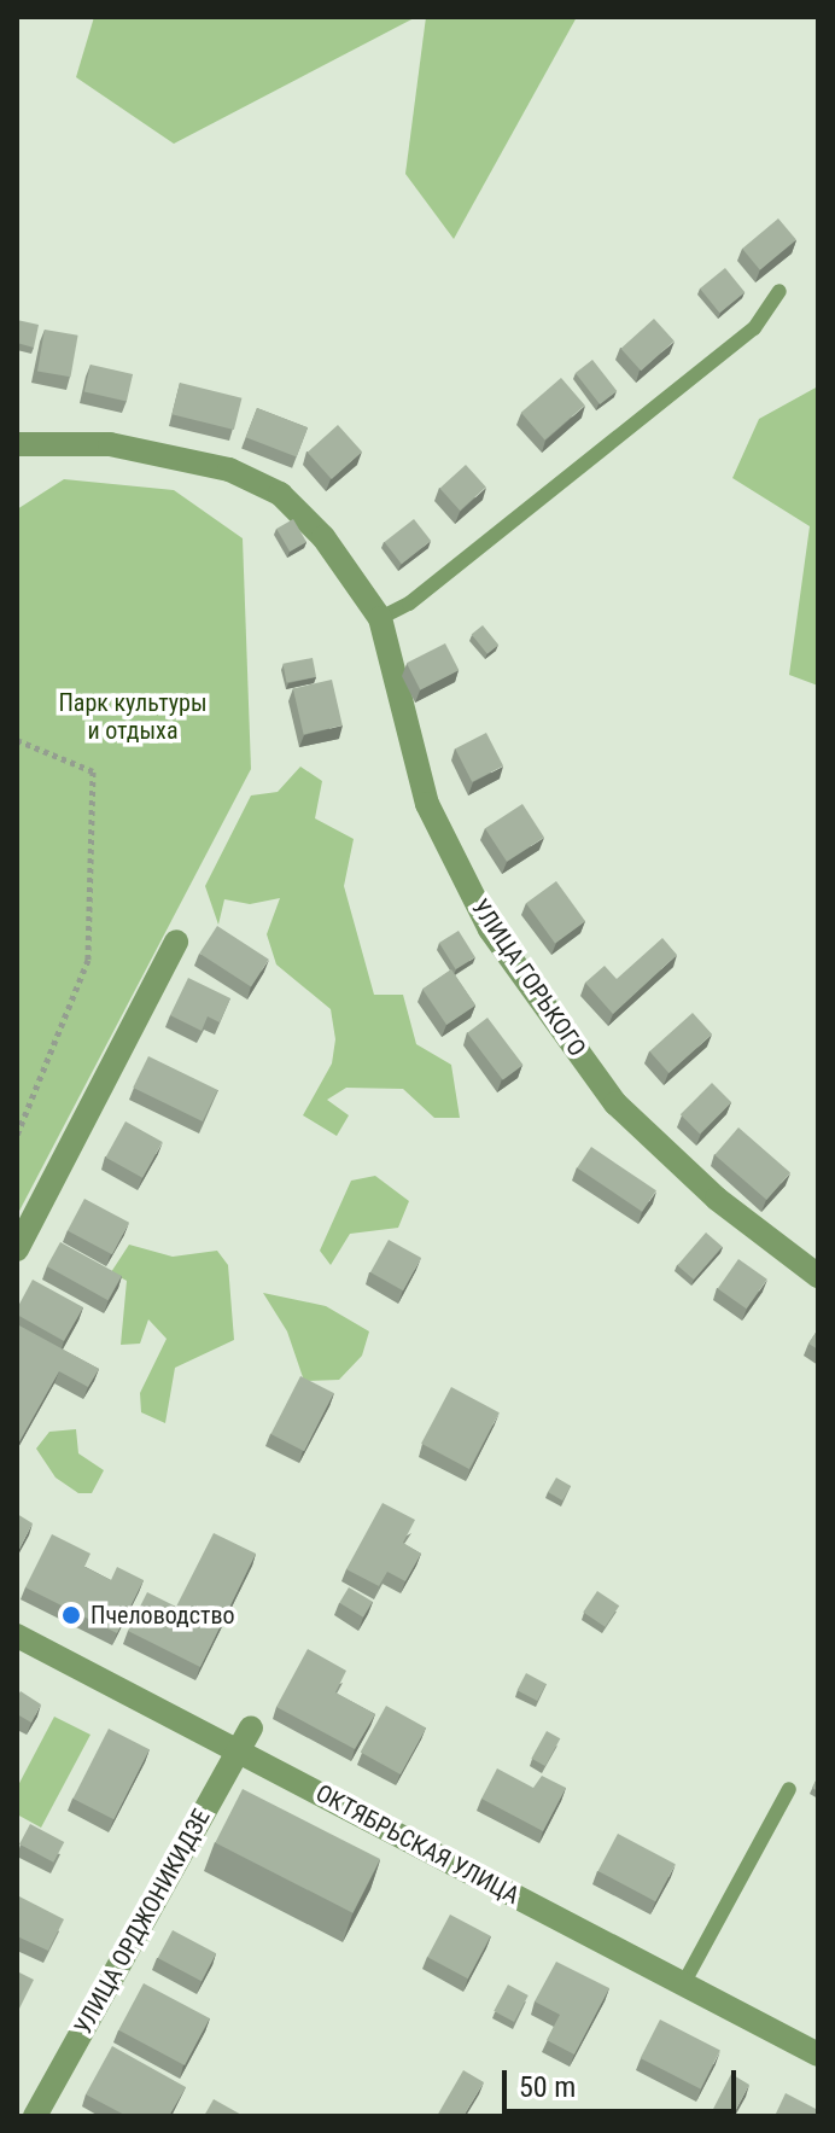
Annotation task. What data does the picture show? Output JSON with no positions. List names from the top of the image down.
{
  "streets": {
    "street": ["УЛИЦА ГОРЬКОГО", "ОКТЯБРЬСКАЯ УЛИЦА", "УЛИЦА ОРДЖОНИКИДЗЕ"]
  },
  "crossings": [
    ["ОКТЯБРЬСКАЯ УЛИЦА", "УЛИЦА ОРДЖОНИКИДЗЕ"]
  ],
  "parks": ["Парк культуры и отдыха"],
  "places": ["Пчеловодство"],
  "scale_bar": "50 m"
}
